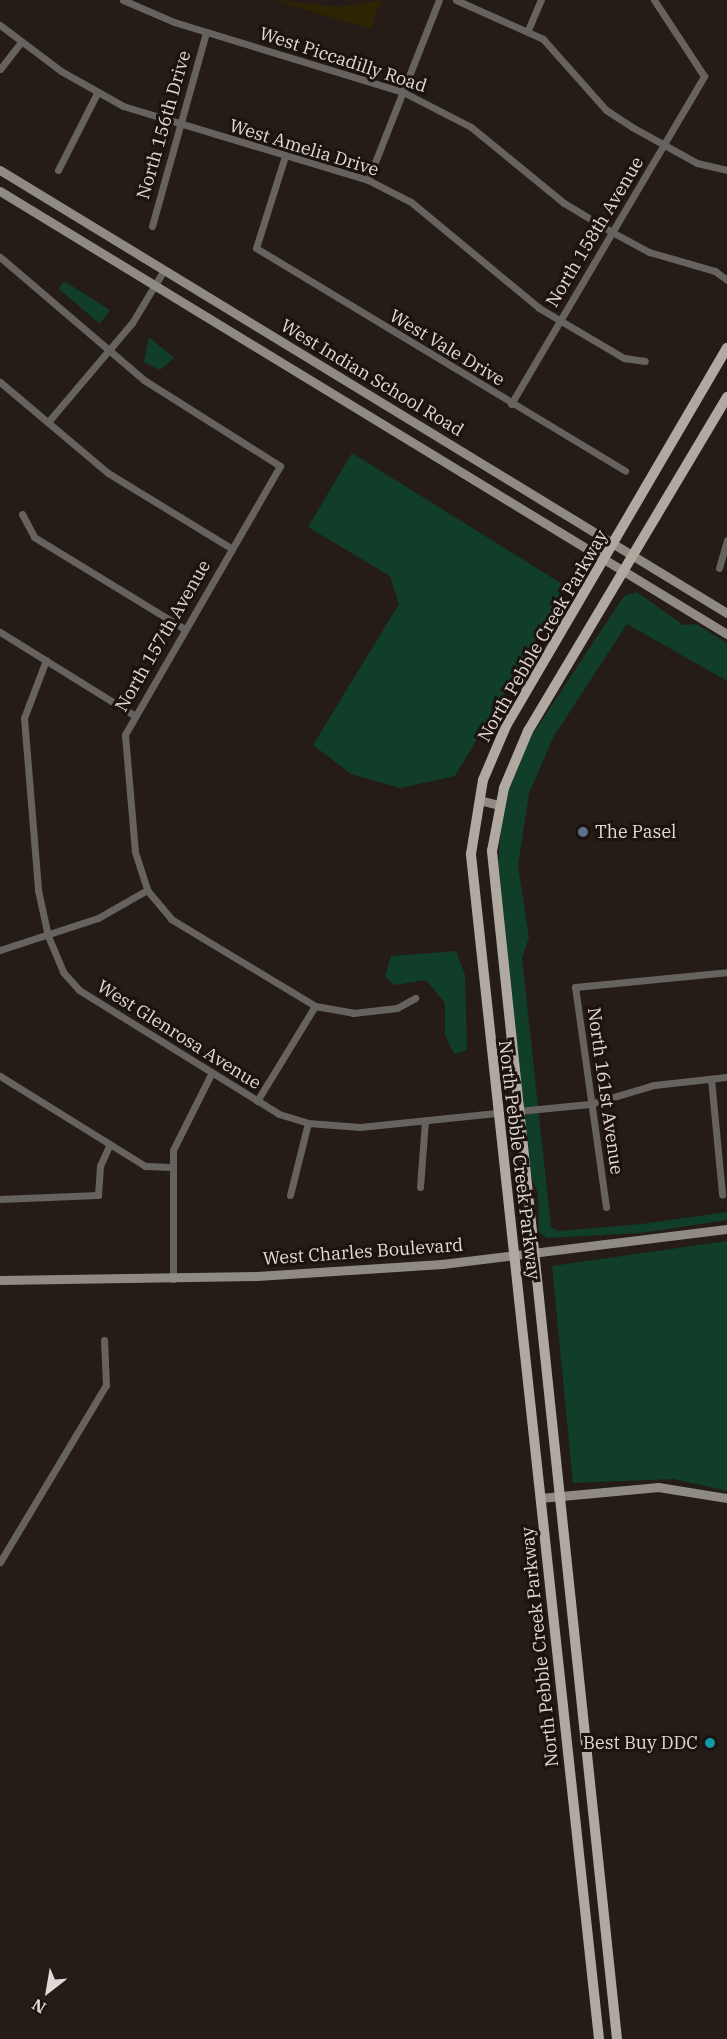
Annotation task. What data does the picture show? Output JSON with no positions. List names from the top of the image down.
{
  "streets": {
    "main road": ["West Indian School Road", "North Pebble Creek Parkway", "West Charles Boulevard"],
    "street": [
      "West Piccadilly Road",
      "North 156th Drive",
      "West Amelia Drive",
      "North 158th Avenue",
      "West Vale Drive",
      "North 157th Avenue",
      "West Glenrosa Avenue",
      "North 161st Avenue"
    ]
  },
  "crossings": [
    ["West Piccadilly Road", "North 156th Drive"],
    ["West Piccadilly Road", "North 158th Avenue"],
    ["North 156th Drive", "West Amelia Drive"],
    ["West Amelia Drive", "North 158th Avenue"],
    ["West Amelia Drive", "West Vale Drive"],
    ["North 158th Avenue", "West Vale Drive"],
    ["West Indian School Road", "North Pebble Creek Parkway"],
    ["North Pebble Creek Parkway", "West Glenrosa Avenue"],
    ["North Pebble Creek Parkway", "West Charles Boulevard"]
  ],
  "places": ["The Pasel", "Best Buy DDC"],
  "north": "bottom left"
}
